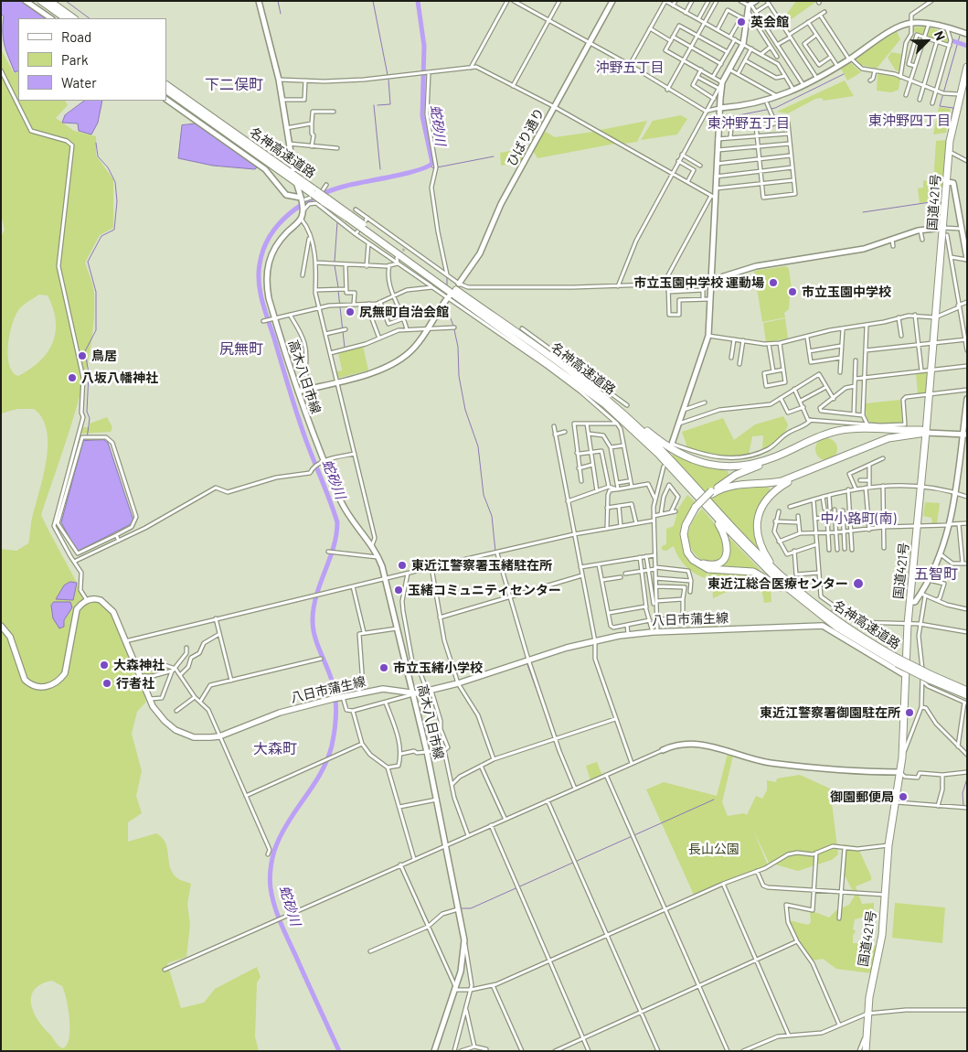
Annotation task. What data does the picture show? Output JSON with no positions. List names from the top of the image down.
{
  "streets": {
    "highway": ["名神高速道路", "国道421号"],
    "main road": ["八日市蒲生線"],
    "street": ["ひばり通り", "高木八日市線"]
  },
  "crossings": [
    ["国道421号", "八日市蒲生線"],
    ["高木八日市線", "八日市蒲生線"]
  ],
  "districts": [
    "沖野五丁目",
    "下二俣町",
    "東沖野四丁目",
    "東沖野五丁目",
    "尻無町",
    "中小路町(南)",
    "五智町",
    "大森町"
  ],
  "water": ["蛇砂川"],
  "parks": ["長山公園"],
  "places": [
    "英会館",
    "市立玉園中学校 運動場",
    "市立玉園中学校",
    "尻無町自治会館",
    "鳥居",
    "八坂八幡神社",
    "東近江警察署玉緒駐在所",
    "東近江総合医療センター",
    "玉緒コミュニティセンター",
    "大森神社",
    "市立玉緒小学校",
    "行者社",
    "東近江警察署御園駐在所",
    "御園郵便局"
  ],
  "legend": ["Road", "Park", "Water"],
  "north": "top right"
}
